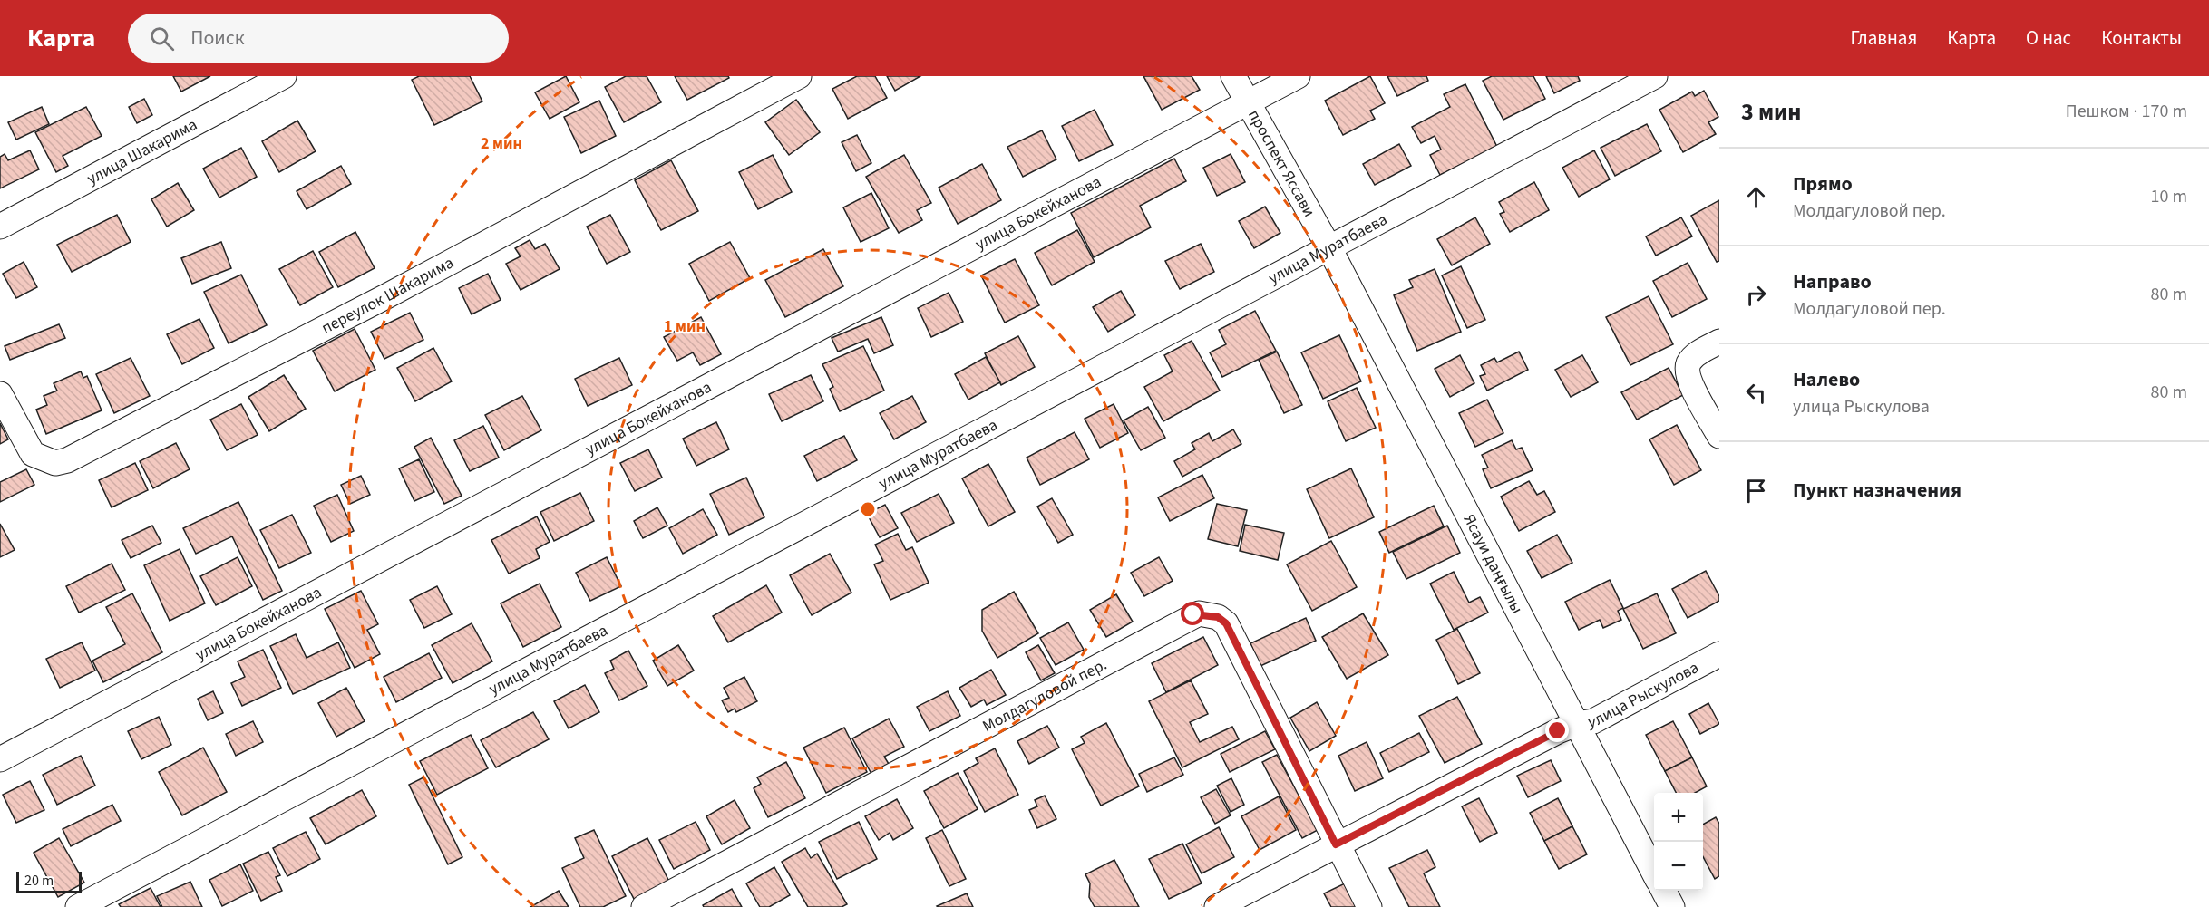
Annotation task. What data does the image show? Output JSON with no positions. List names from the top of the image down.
{
  "streets": {
    "street": [
      "улица Шакарима",
      "проспект Яссави",
      "улица Бокейханова",
      "улица Муратбаева",
      "переулок Шакарима",
      "Ясауи даңғылы",
      "улица Рыскулова",
      "Молдагуловой пер."
    ]
  },
  "crossings": [
    ["проспект Яссави", "улица Бокейханова"],
    ["проспект Яссави", "улица Муратбаева"],
    ["проспект Яссави", "Ясауи даңғылы"],
    ["улица Муратбаева", "Ясауи даңғылы"],
    ["Ясауи даңғылы", "улица Рыскулова"],
    ["улица Рыскулова", "Молдагуловой пер."]
  ],
  "scale_bar": "20 m",
  "page": {
    "header": "Карта",
    "search": "Поиск",
    "nav": [
      "Главная",
      "Карта",
      "О нас",
      "Контакты"
    ],
    "heading": ["3 мин", "Пешком · 170 m"],
    "list": [
      ["Прямо", "Молдагуловой пер.", "10 m"],
      ["Направо", "Молдагуловой пер.", "80 m"],
      ["Налево", "улица Рыскулова", "80 m"],
      "Пункт назначения"
    ],
    "map_buttons": ["+", "−"],
    "scale": "20 m"
  },
  "rings": ["2 мин", "1 мин"]
}
